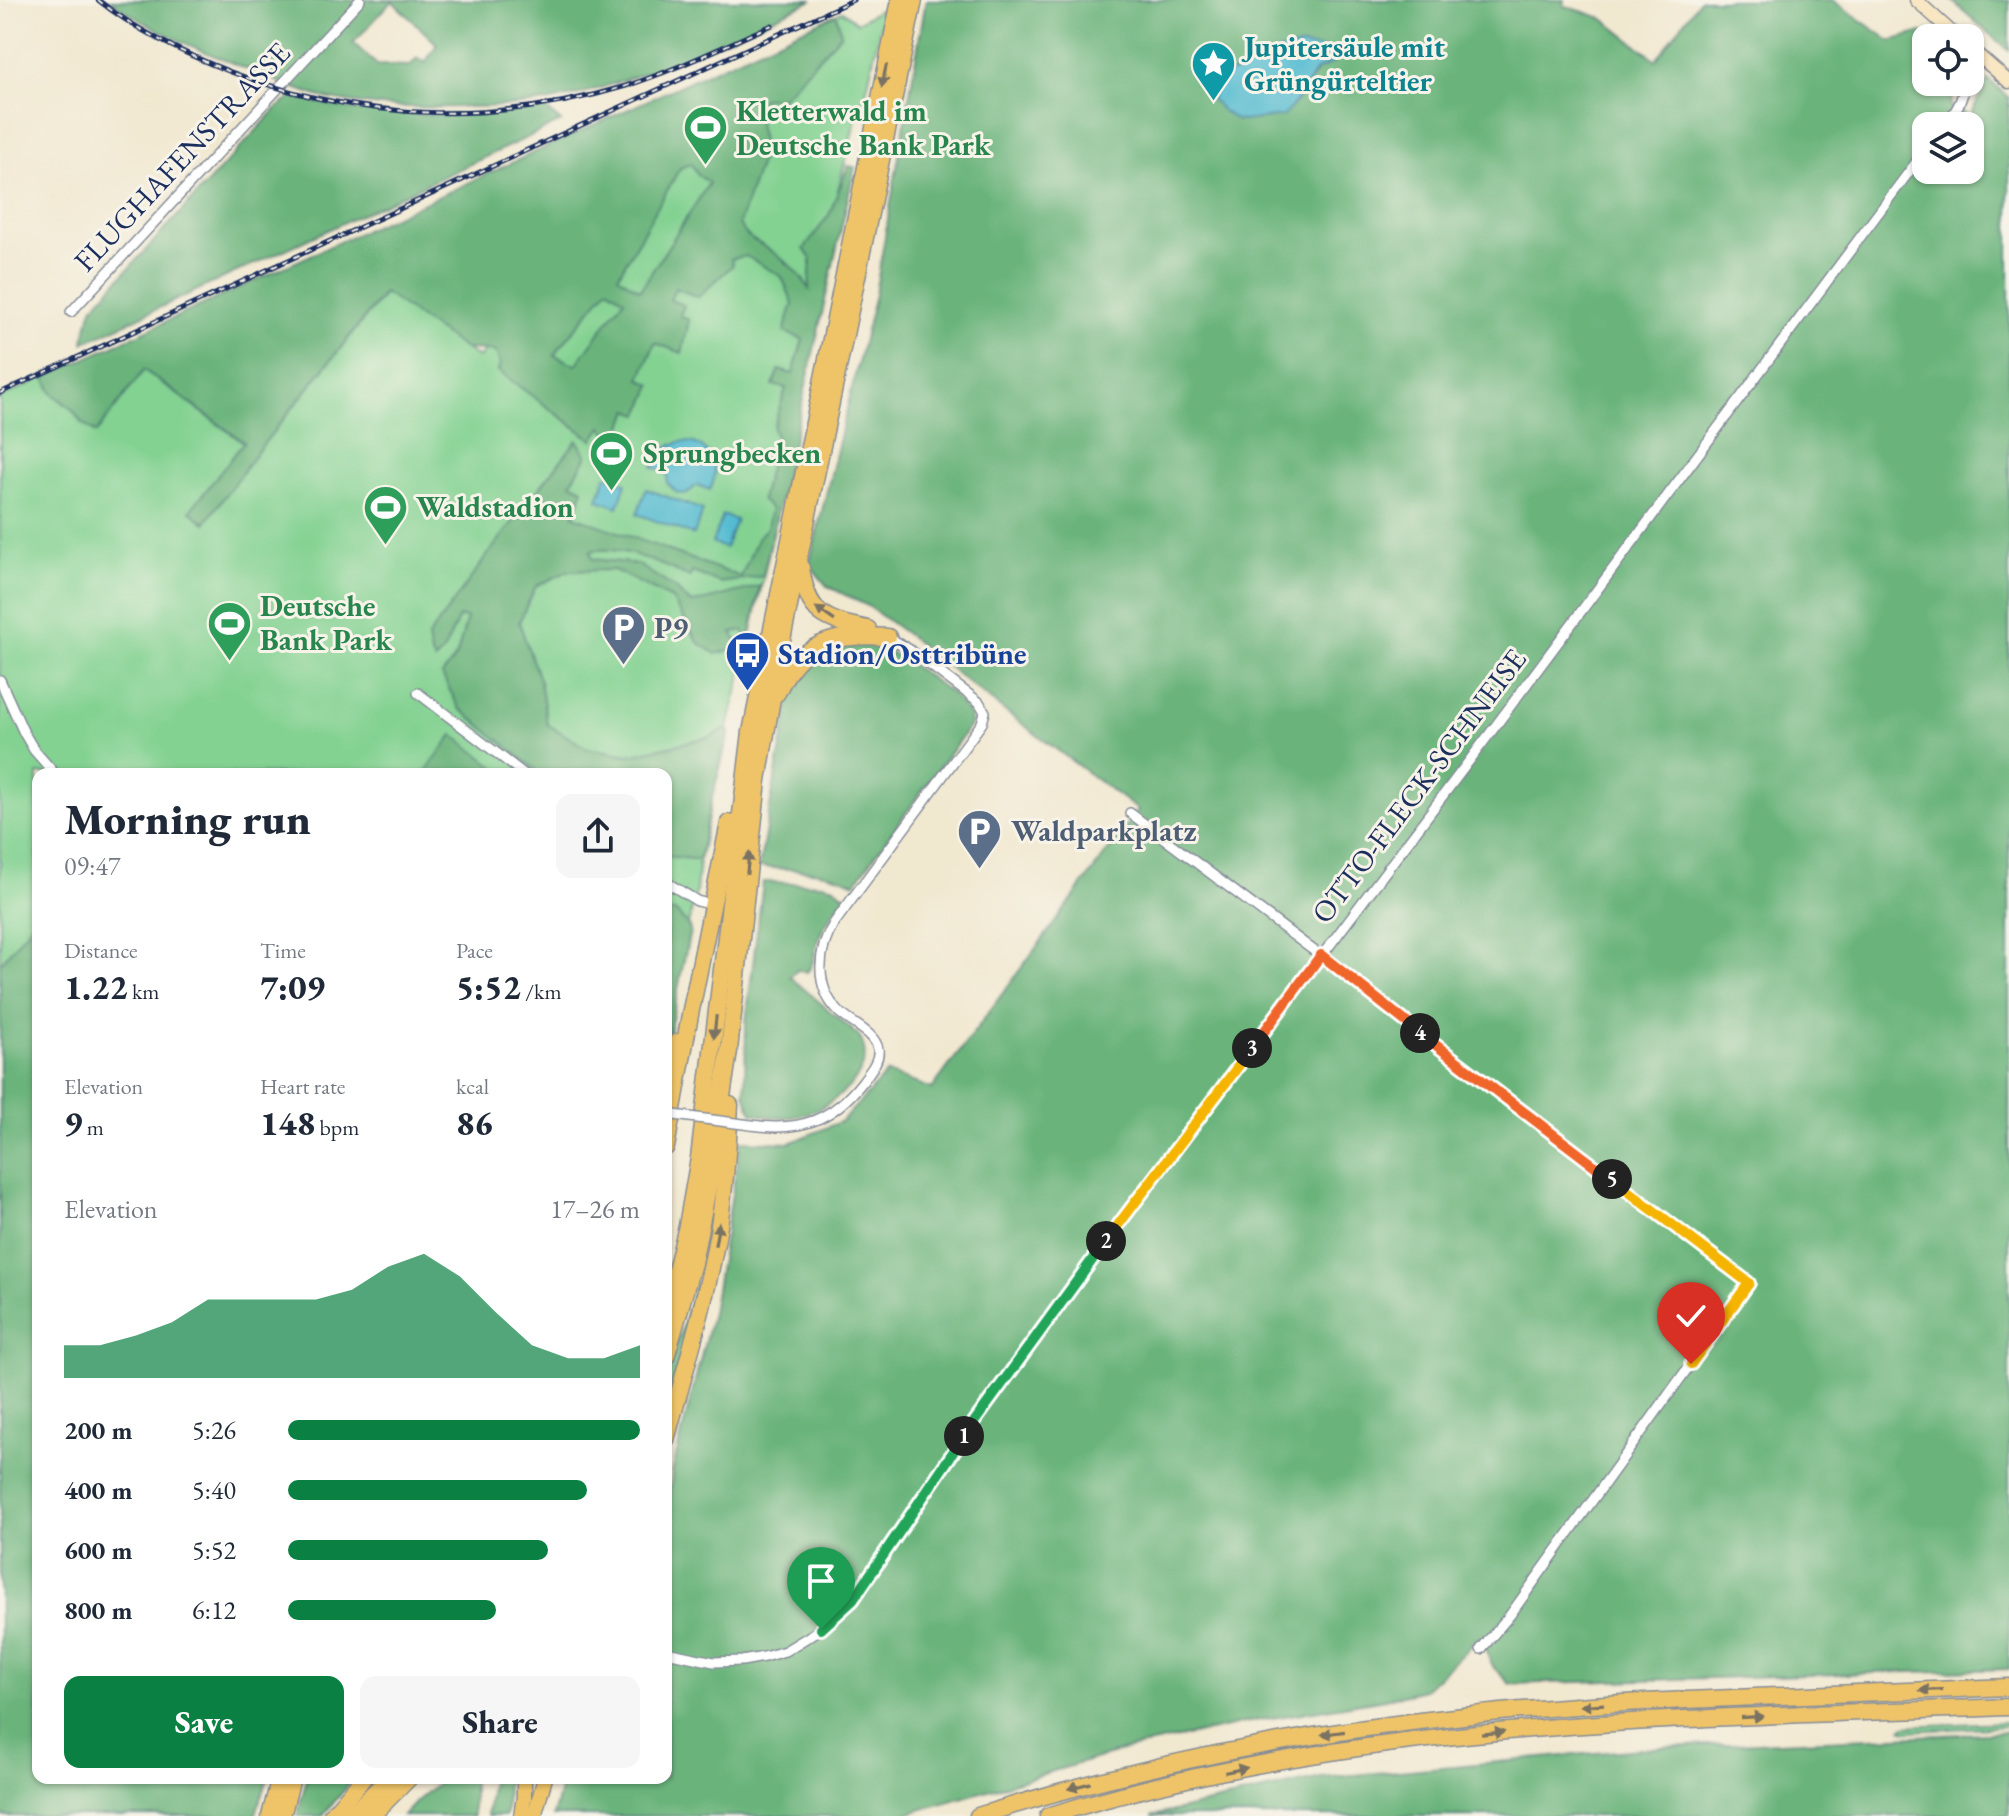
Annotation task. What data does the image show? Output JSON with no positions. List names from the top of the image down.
{
  "streets": {
    "street": ["FLUGHAFENSTRASSE", "OTTO-FLECK-SCHNEISE"]
  },
  "places": {
    "place": ["Jupitersäule mit Grüngürteltier"],
    "sports": [
      "Kletterwald im Deutsche Bank Park",
      "Sprungbecken",
      "Waldstadion",
      "Deutsche Bank Park"
    ],
    "parking": ["P9", "Waldparkplatz"],
    "bus stop": ["Stadion/Osttribüne"]
  },
  "page": {
    "heading": ["Morning run", "09:47"],
    "stats": [
      ["Distance", "1.22 km"],
      ["Time", "7:09"],
      ["Pace", "5:52 /km"],
      ["Elevation", "9 m"],
      ["Heart rate", "148 bpm"],
      ["kcal", "86"]
    ],
    "pins": [
      "4",
      "3",
      "5",
      "2",
      "1"
    ],
    "chart": ["Elevation", "17–26 m"],
    "list": [
      {
        "name": "200 m",
        "note": "5:26"
      },
      {
        "name": "400 m",
        "note": "5:40"
      },
      {
        "name": "600 m",
        "note": "5:52"
      },
      {
        "name": "800 m",
        "note": "6:12"
      }
    ],
    "buttons": ["Save", "Share"]
  }
}
